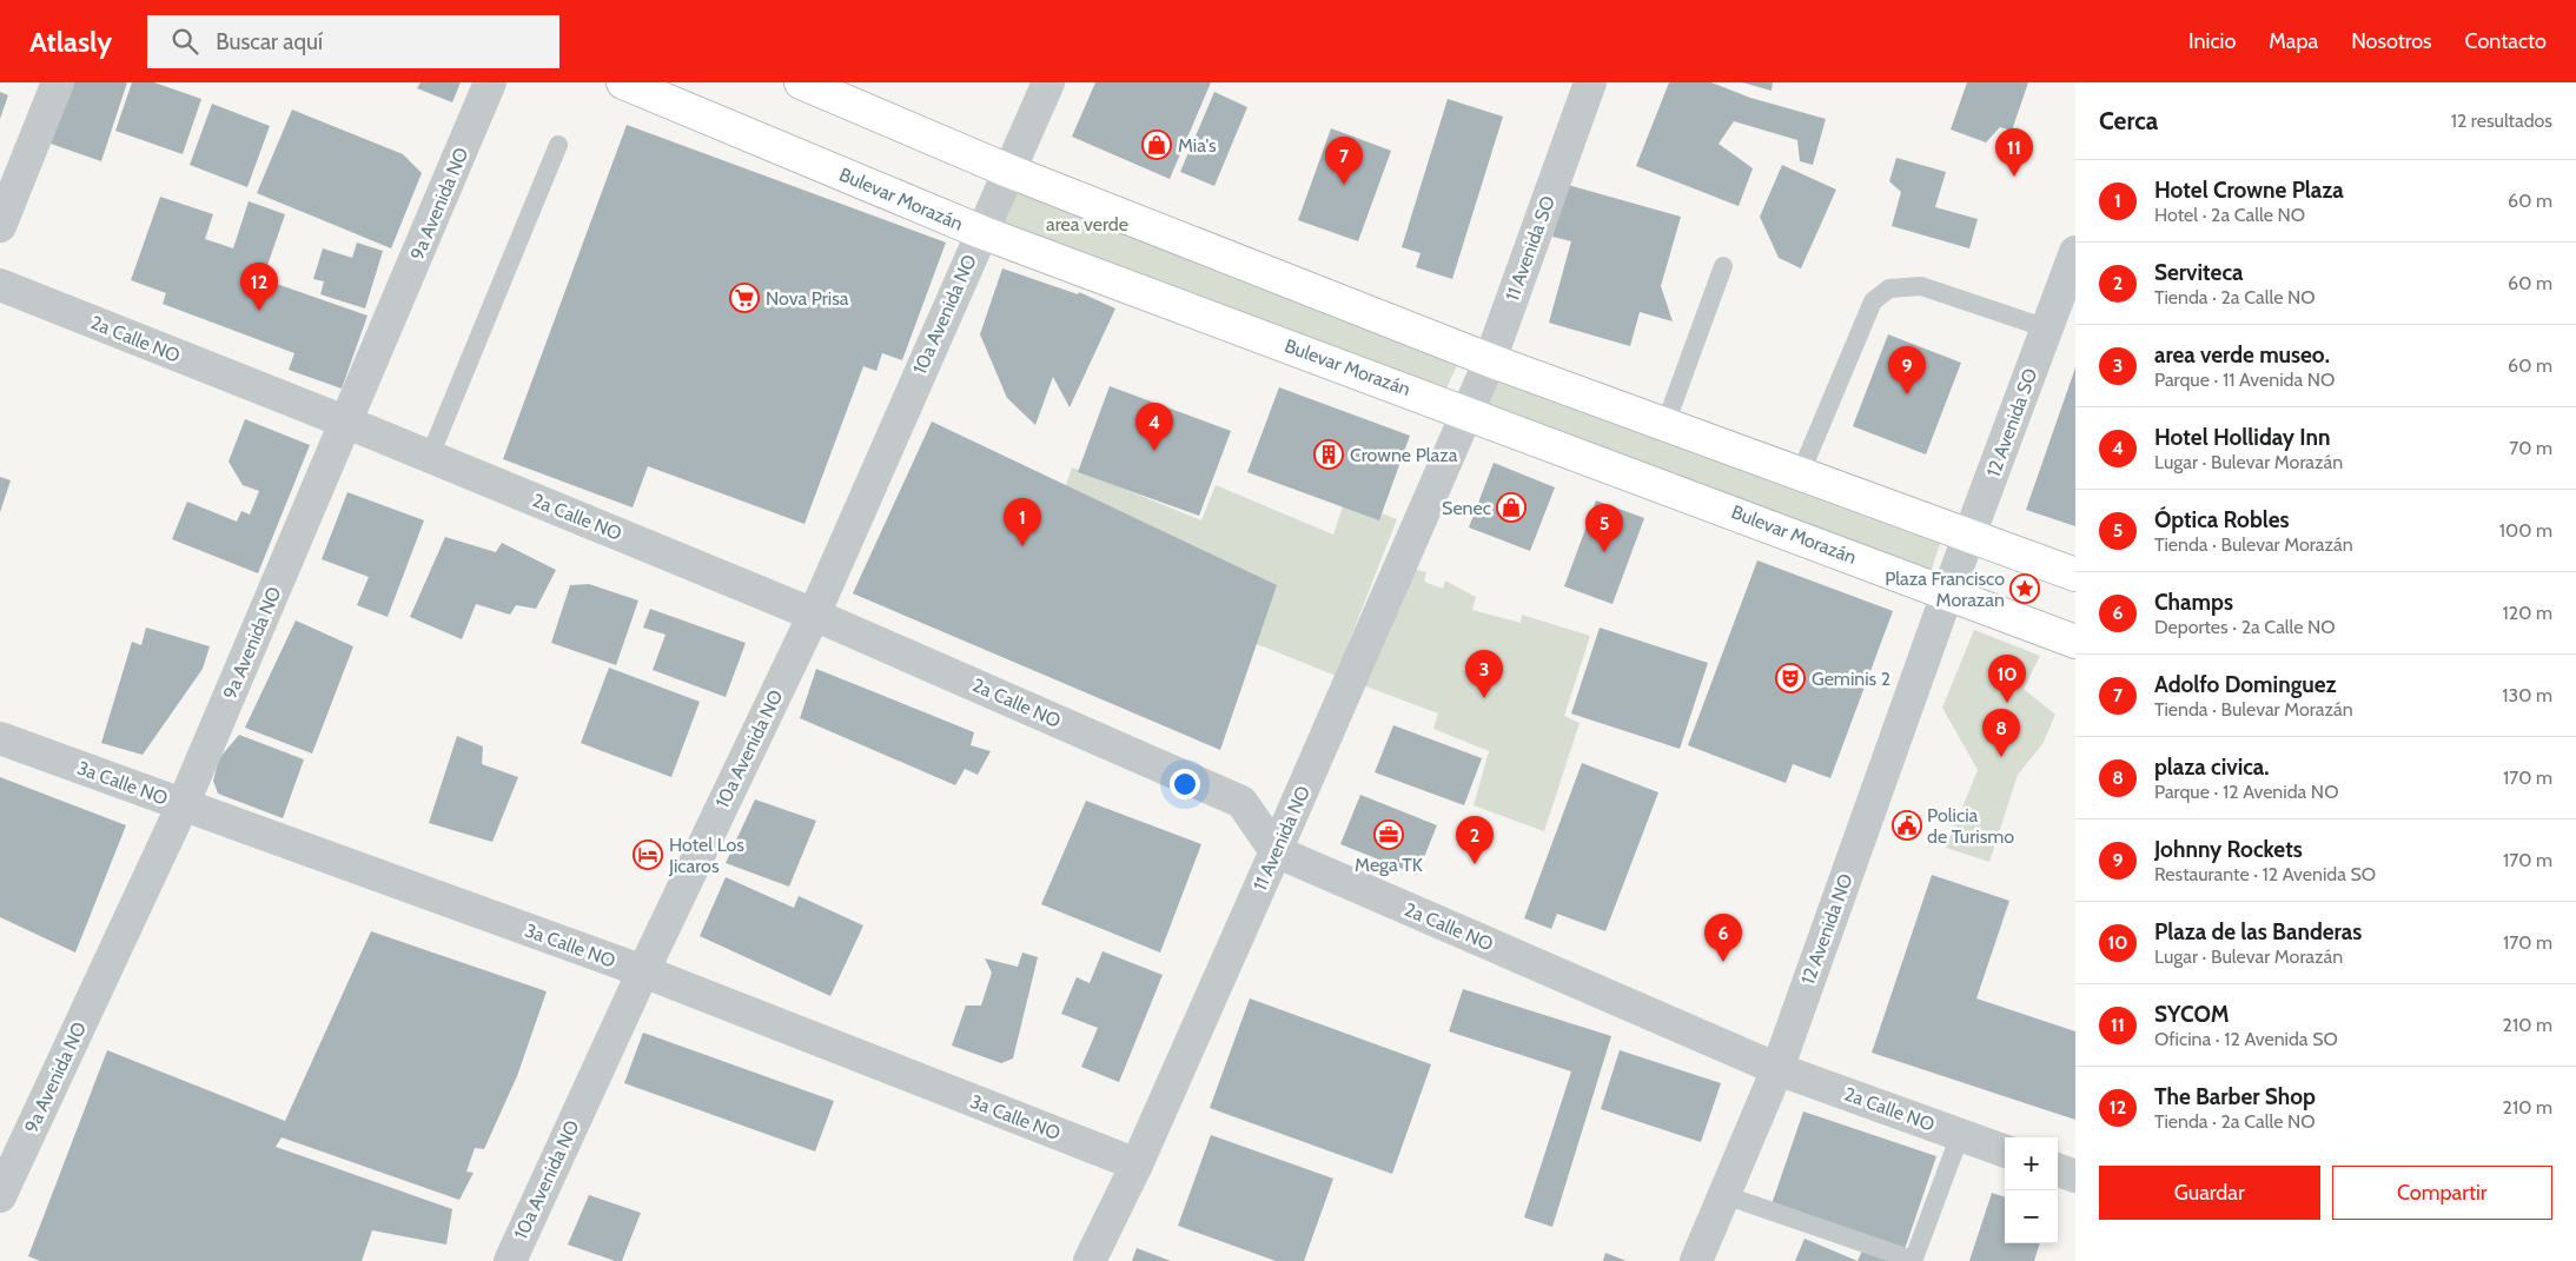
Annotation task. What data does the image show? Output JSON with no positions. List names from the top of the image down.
{
  "streets": {
    "main road": ["Bulevar Morazán"],
    "street": [
      "9a Avenida NO",
      "11 Avenida SO",
      "10a Avenida NO",
      "2a Calle NO",
      "12 Avenida SO",
      "3a Calle NO",
      "11 Avenida NO",
      "12 Avenida NO"
    ]
  },
  "crossings": [
    ["Bulevar Morazán", "11 Avenida SO"],
    ["Bulevar Morazán", "10a Avenida NO"],
    ["Bulevar Morazán", "12 Avenida SO"],
    ["Bulevar Morazán", "11 Avenida NO"],
    ["Bulevar Morazán", "12 Avenida NO"],
    ["9a Avenida NO", "2a Calle NO"],
    ["9a Avenida NO", "3a Calle NO"],
    ["11 Avenida SO", "11 Avenida NO"],
    ["10a Avenida NO", "2a Calle NO"],
    ["10a Avenida NO", "3a Calle NO"],
    ["2a Calle NO", "11 Avenida NO"],
    ["2a Calle NO", "12 Avenida NO"],
    ["12 Avenida SO", "12 Avenida NO"],
    ["3a Calle NO", "11 Avenida NO"]
  ],
  "parks": ["area verde"],
  "places": {
    "shop": ["Mia's", "Senec"],
    "supermarket": ["Nova Prisa"],
    "building": ["Crowne Plaza"],
    "place": ["Plaza Francisco Morazan"],
    "theatre": ["Geminis 2"],
    "public building": ["Policia de Turismo"],
    "office": ["Mega TK"],
    "hotel": ["Hotel Los Jicaros"]
  },
  "page": {
    "header": "Atlasly",
    "search": "Buscar aquí",
    "nav": [
      "Inicio",
      "Mapa",
      "Nosotros",
      "Contacto"
    ],
    "heading": ["Cerca", "12 resultados"],
    "pins": [
      "11",
      "7",
      "12",
      "9",
      "4",
      "1",
      "5",
      "3",
      "10",
      "8",
      "2",
      "6"
    ],
    "list": [
      {
        "mark": "1",
        "name": "Hotel Crowne Plaza",
        "note": "Hotel · 2a Calle NO",
        "value": "60 m"
      },
      {
        "mark": "2",
        "name": "Serviteca",
        "note": "Tienda · 2a Calle NO",
        "value": "60 m"
      },
      {
        "mark": "3",
        "name": "area verde museo.",
        "note": "Parque · 11 Avenida NO",
        "value": "60 m"
      },
      {
        "mark": "4",
        "name": "Hotel Holliday Inn",
        "note": "Lugar · Bulevar Morazán",
        "value": "70 m"
      },
      {
        "mark": "5",
        "name": "Óptica Robles",
        "note": "Tienda · Bulevar Morazán",
        "value": "100 m"
      },
      {
        "mark": "6",
        "name": "Champs",
        "note": "Deportes · 2a Calle NO",
        "value": "120 m"
      },
      {
        "mark": "7",
        "name": "Adolfo Dominguez",
        "note": "Tienda · Bulevar Morazán",
        "value": "130 m"
      },
      {
        "mark": "8",
        "name": "plaza civica.",
        "note": "Parque · 12 Avenida NO",
        "value": "170 m"
      },
      {
        "mark": "9",
        "name": "Johnny Rockets",
        "note": "Restaurante · 12 Avenida SO",
        "value": "170 m"
      },
      {
        "mark": "10",
        "name": "Plaza de las Banderas",
        "note": "Lugar · Bulevar Morazán",
        "value": "170 m"
      },
      {
        "mark": "11",
        "name": "SYCOM",
        "note": "Oficina · 12 Avenida SO",
        "value": "210 m"
      },
      {
        "mark": "12",
        "name": "The Barber Shop",
        "note": "Tienda · 2a Calle NO",
        "value": "210 m"
      }
    ],
    "map_buttons": ["+", "−"],
    "buttons": ["Guardar", "Compartir"]
  }
}
